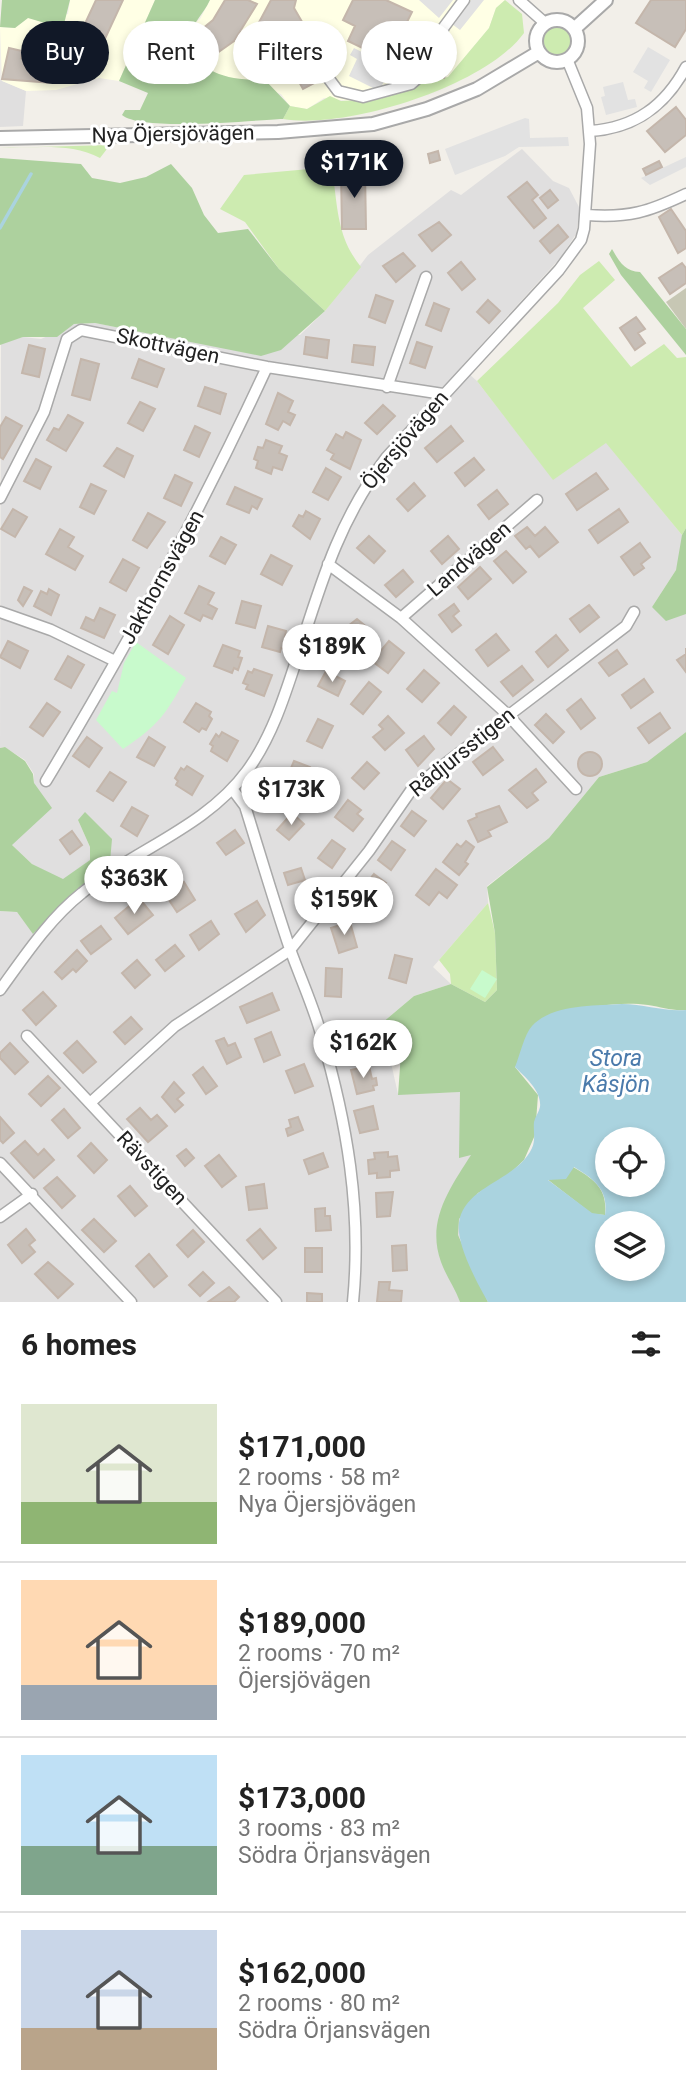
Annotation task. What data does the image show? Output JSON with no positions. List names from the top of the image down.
{
  "streets": {
    "street": [
      "Nya Öjersjövägen",
      "Skottvägen",
      "Öjersjövägen",
      "Landvägen",
      "Jakthornsvägen",
      "Rådjursstigen",
      "Rävstigen"
    ]
  },
  "crossings": [
    ["Nya Öjersjövägen", "Öjersjövägen"],
    ["Skottvägen", "Öjersjövägen"],
    ["Skottvägen", "Jakthornsvägen"],
    ["Rådjursstigen", "Rävstigen"]
  ],
  "water": ["Stora Kåsjön"],
  "page": {
    "chip": [
      "Buy",
      "Rent",
      "Filters",
      "New"
    ],
    "price": [
      "$171K",
      "$189K",
      "$173K",
      "$363K",
      "$159K",
      "$162K"
    ],
    "heading": "6 homes",
    "list": [
      {
        "name": "$171,000",
        "note": "2 rooms · 58 m² · Nya Öjersjövägen"
      },
      {
        "name": "$189,000",
        "note": "2 rooms · 70 m² · Öjersjövägen"
      },
      {
        "name": "$173,000",
        "note": "3 rooms · 83 m² · Södra Örjansvägen"
      },
      {
        "name": "$162,000",
        "note": "2 rooms · 80 m² · Södra Örjansvägen"
      }
    ]
  }
}
